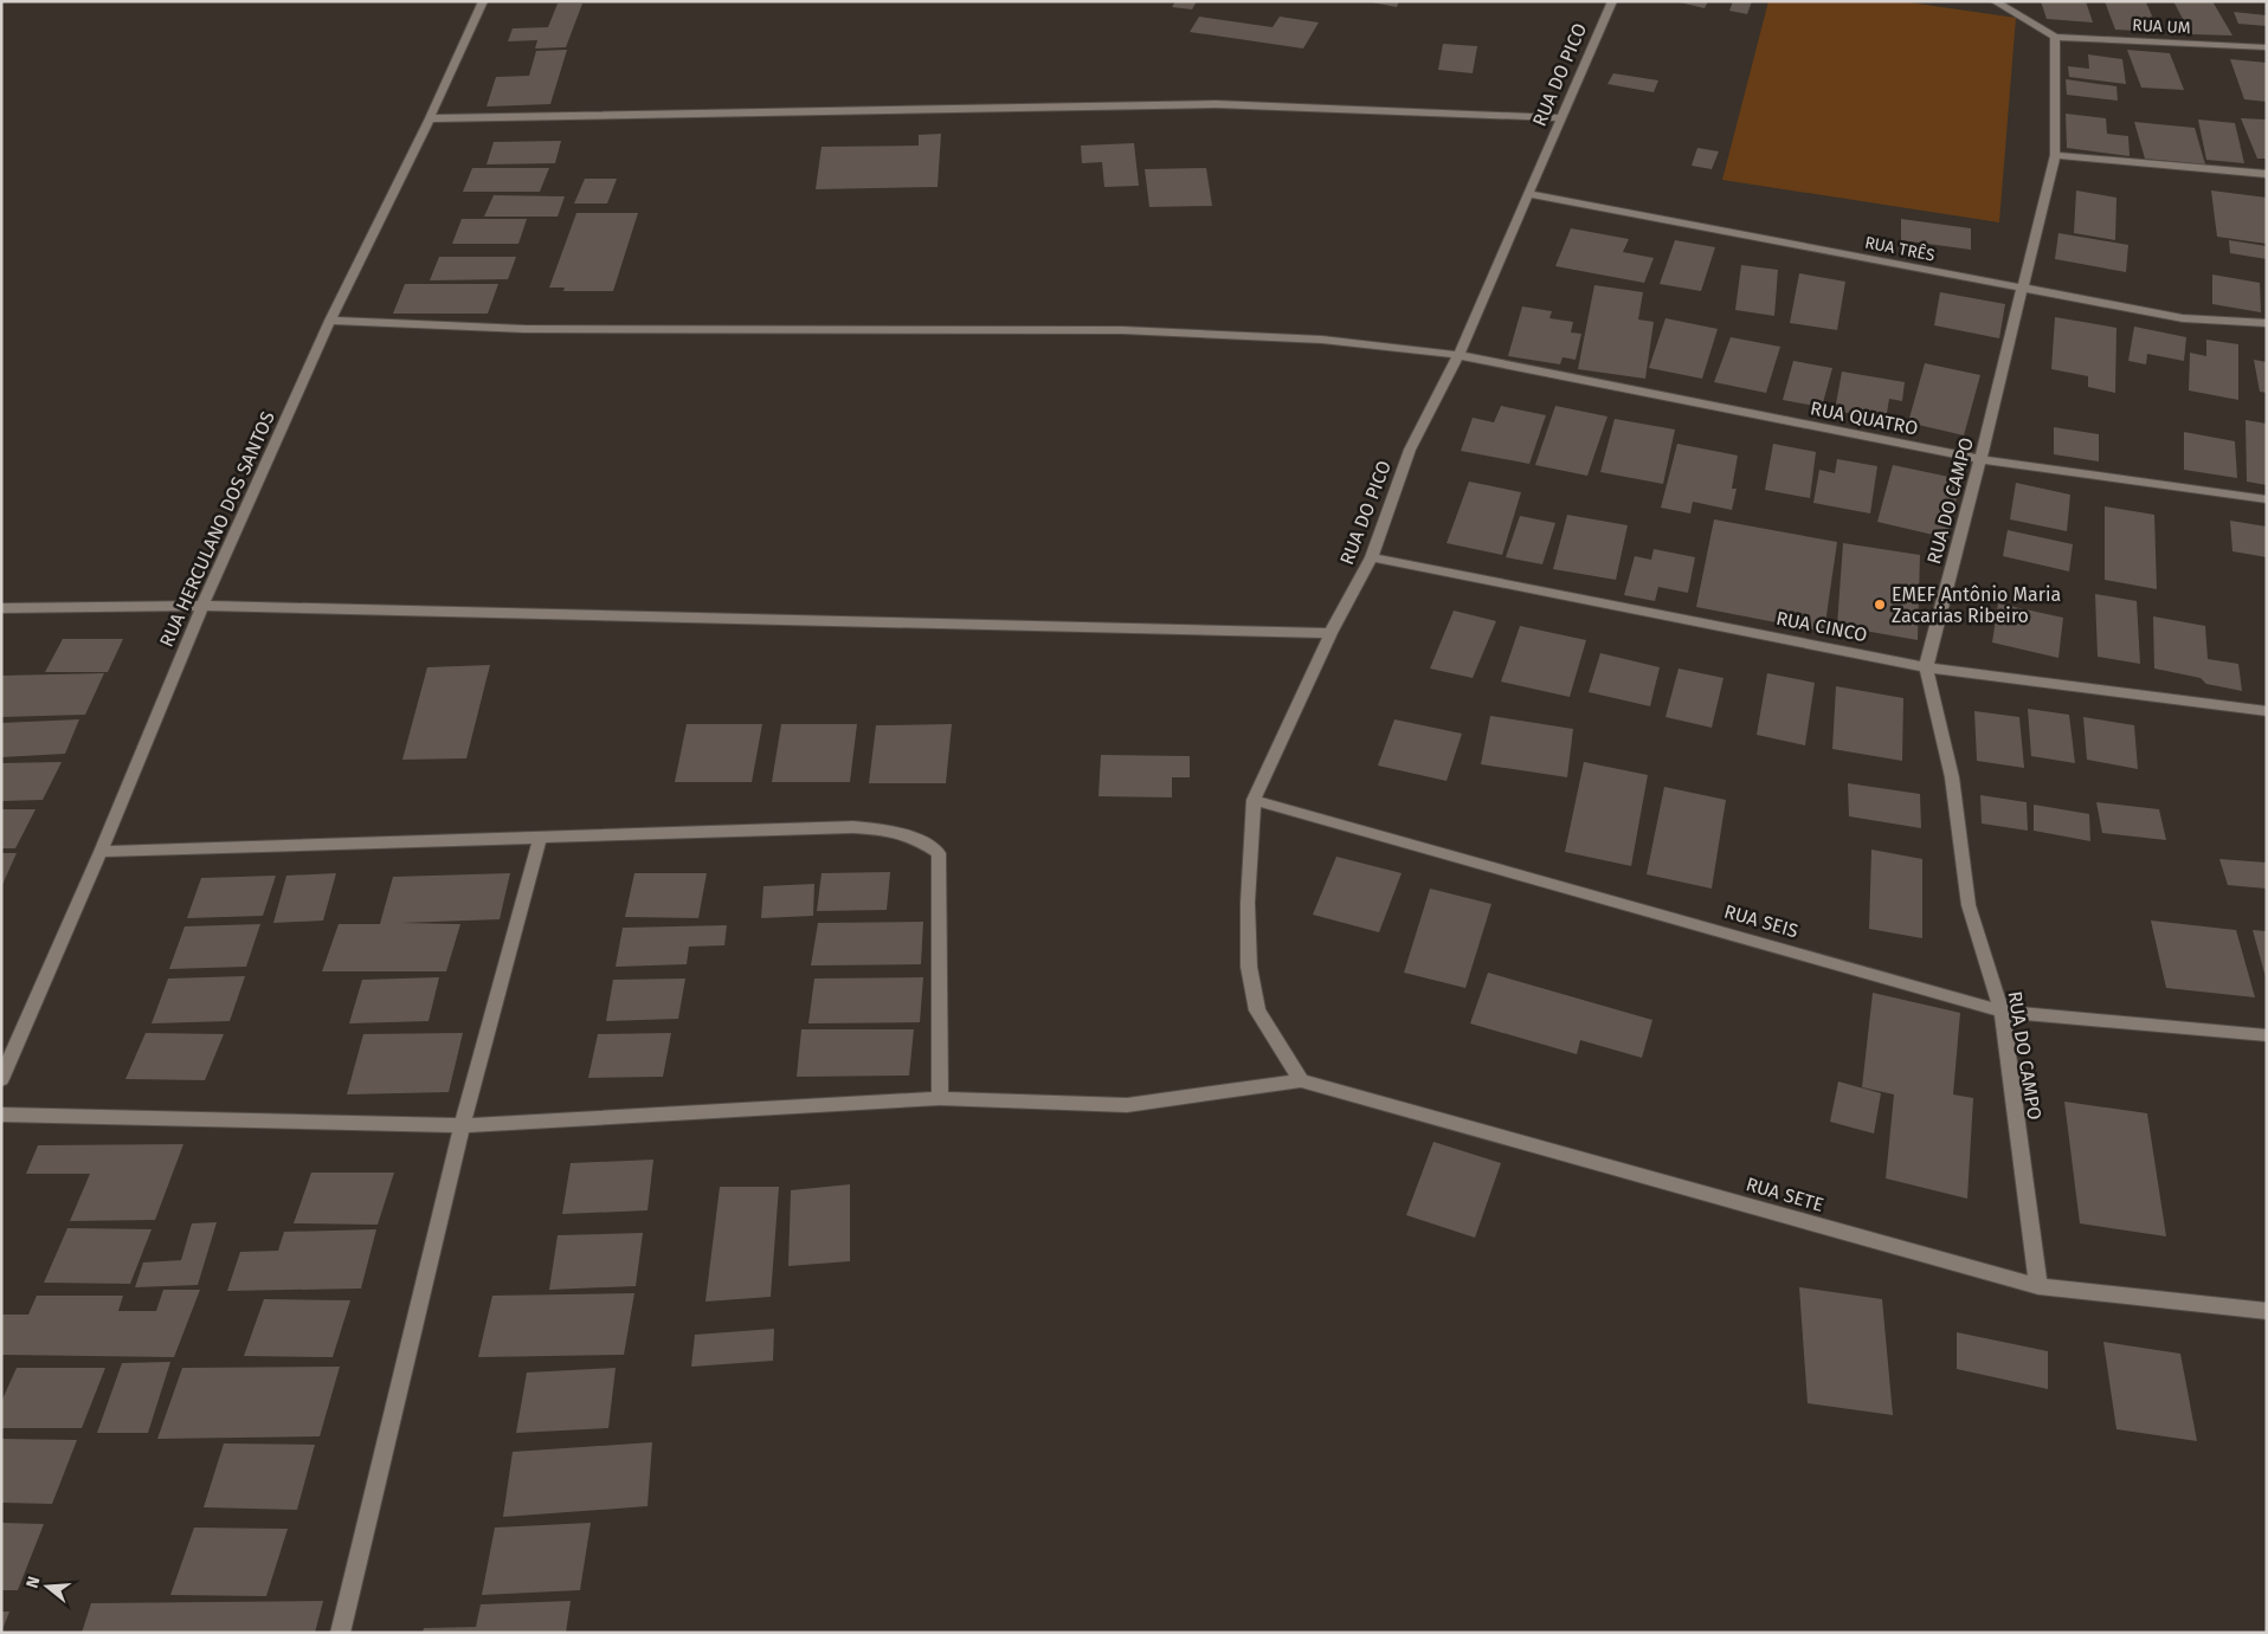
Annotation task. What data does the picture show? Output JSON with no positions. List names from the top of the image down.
{
  "streets": {
    "street": [
      "RUA UM",
      "RUA DO PICO",
      "RUA TRÊS",
      "RUA QUATRO",
      "RUA DO CAMPO",
      "RUA HERCULANO DOS SANTOS",
      "RUA CINCO",
      "RUA SEIS",
      "RUA SETE"
    ]
  },
  "crossings": [
    ["RUA UM", "RUA DO CAMPO"],
    ["RUA DO PICO", "RUA TRÊS"],
    ["RUA DO PICO", "RUA QUATRO"],
    ["RUA DO PICO", "RUA CINCO"],
    ["RUA DO PICO", "RUA SEIS"],
    ["RUA DO PICO", "RUA SETE"],
    ["RUA TRÊS", "RUA DO CAMPO"],
    ["RUA QUATRO", "RUA DO CAMPO"],
    ["RUA QUATRO", "RUA HERCULANO DOS SANTOS"],
    ["RUA DO CAMPO", "RUA CINCO"],
    ["RUA DO CAMPO", "RUA SEIS"],
    ["RUA DO CAMPO", "RUA SETE"]
  ],
  "places": ["EMEF Antônio Maria Zacarias Ribeiro"],
  "north": "left"
}
